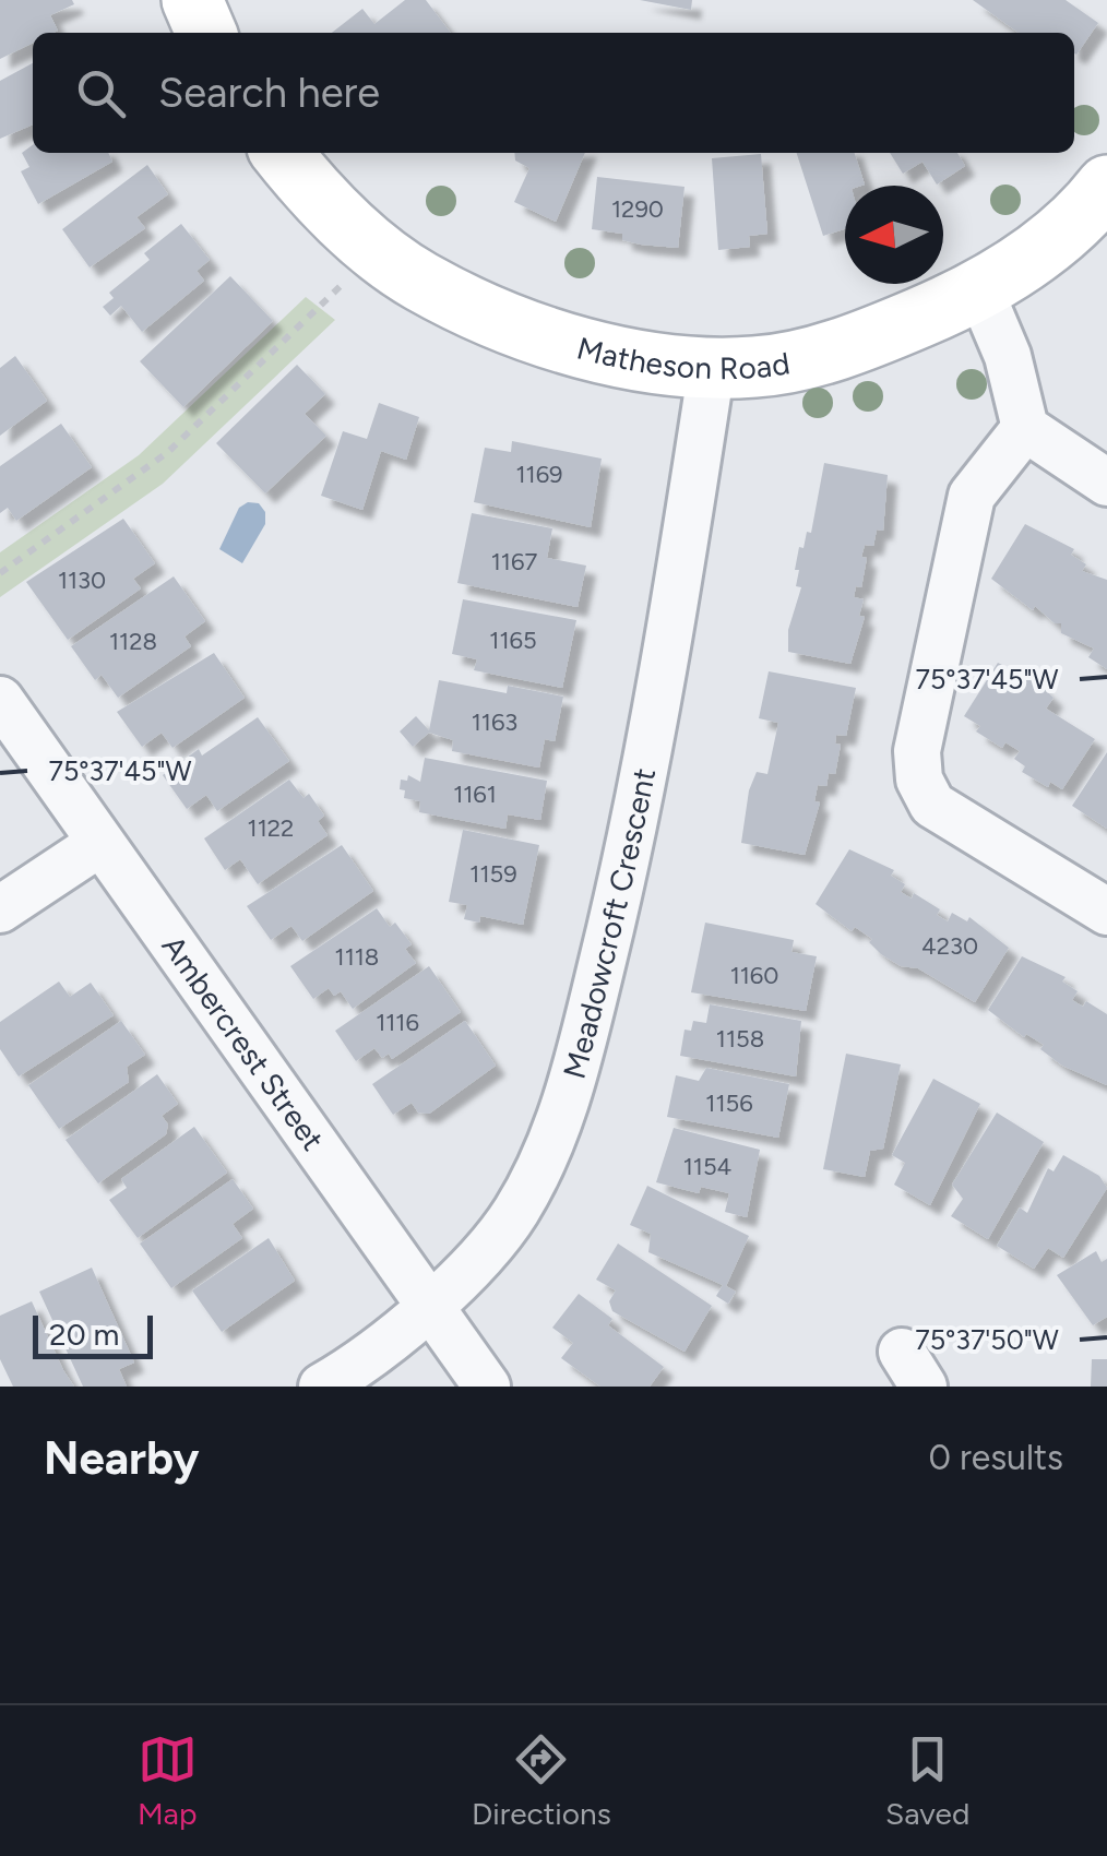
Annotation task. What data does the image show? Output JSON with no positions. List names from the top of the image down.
{
  "streets": {
    "street": ["Matheson Road", "Meadowcroft Crescent", "Ambercrest Street"]
  },
  "crossings": [
    ["Matheson Road", "Meadowcroft Crescent"],
    ["Meadowcroft Crescent", "Ambercrest Street"]
  ],
  "house_numbers": [
    "1290",
    "1169",
    "1167",
    "1130",
    "1165",
    "1128",
    "1163",
    "1161",
    "1122",
    "1159",
    "4230",
    "1118",
    "1160",
    "1116",
    "1158",
    "1156",
    "1154"
  ],
  "scale_bar": "20 m",
  "north": "left",
  "page": {
    "search": "Search here",
    "scale": "20 m",
    "heading": ["Nearby", "0 results"],
    "nav": ["Map", "Directions", "Saved"]
  },
  "coordinates": ["75°37'45\"W", "75°37'50\"W"]
}
